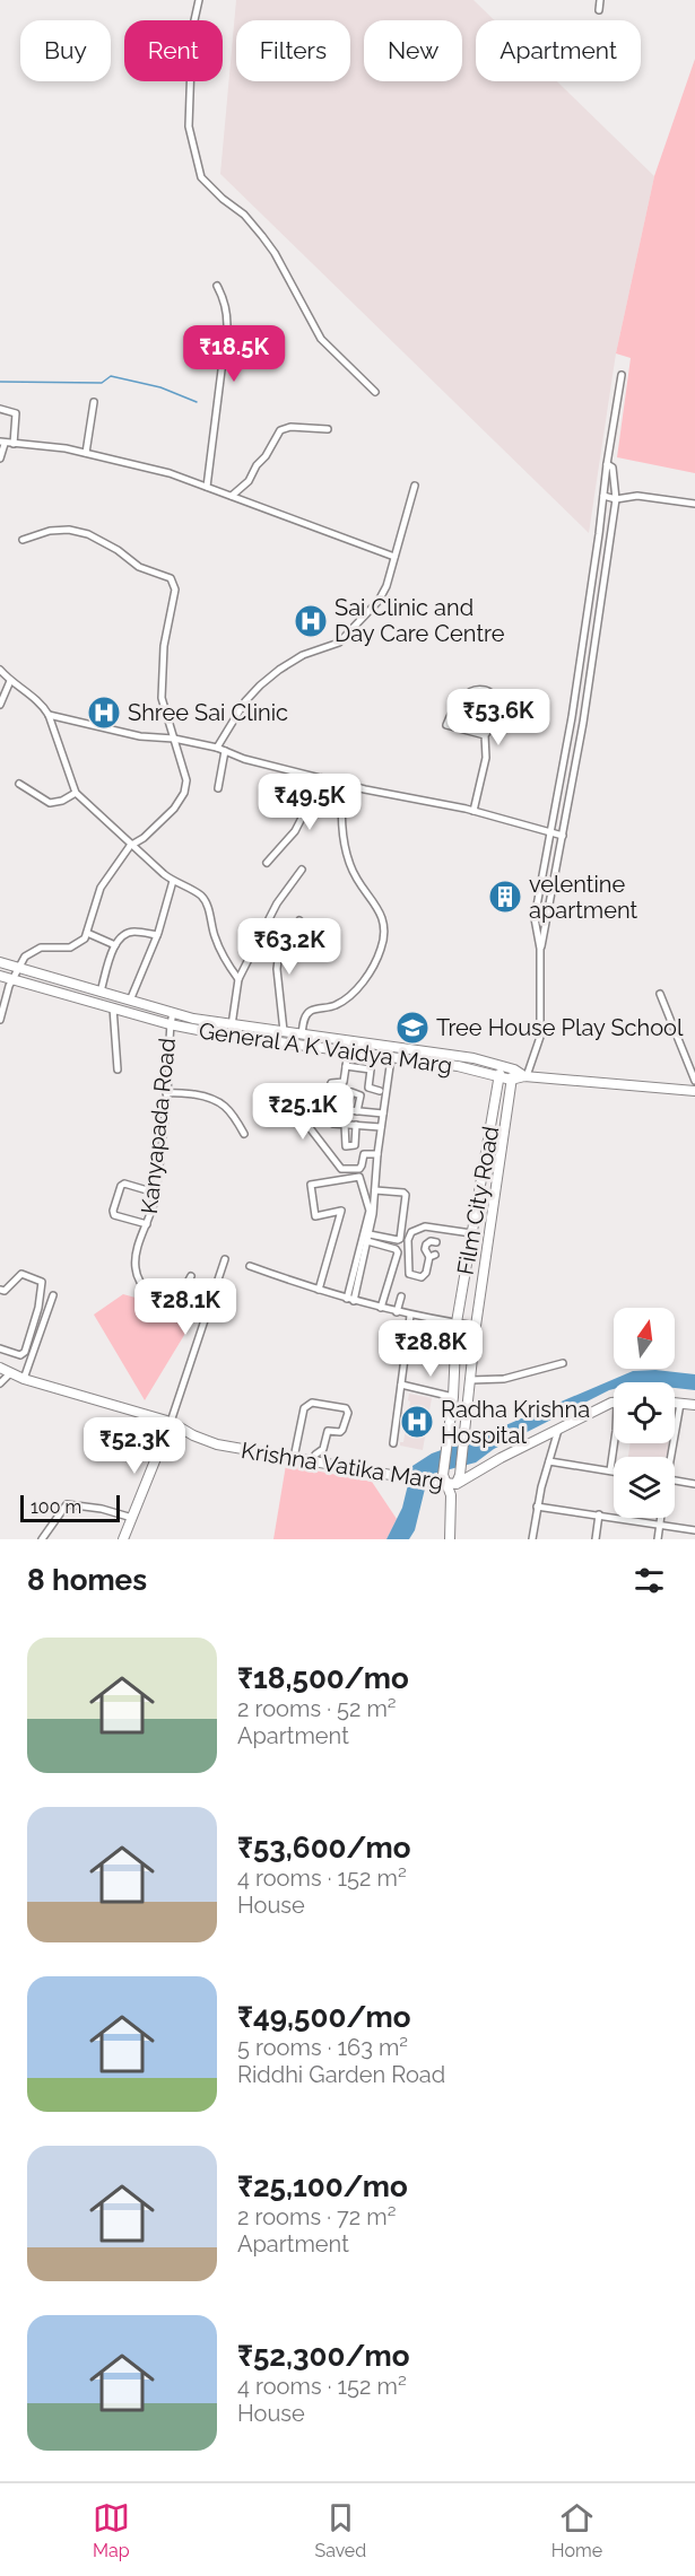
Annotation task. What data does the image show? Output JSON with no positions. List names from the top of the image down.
{
  "streets": {
    "street": [
      "General A K Vaidya Marg",
      "Kanyapada Road",
      "Film City Road",
      "Krishna Vatika Marg"
    ]
  },
  "crossings": [
    ["General A K Vaidya Marg", "Kanyapada Road"],
    ["General A K Vaidya Marg", "Film City Road"],
    ["Film City Road", "Krishna Vatika Marg"]
  ],
  "places": {
    "hospital": ["Sai Clinic and Day Care Centre", "Shree Sai Clinic", "Radha Krishna Hospital"],
    "building": ["velentine apartment"],
    "school or university": ["Tree House Play School"]
  },
  "scale_bar": "100 m",
  "north": "top",
  "page": {
    "chip": [
      "Buy",
      "Rent",
      "Filters",
      "New",
      "Apartment"
    ],
    "price": [
      "₹18.5K",
      "₹53.6K",
      "₹49.5K",
      "₹63.2K",
      "₹25.1K",
      "₹28.1K",
      "₹28.8K",
      "₹52.3K"
    ],
    "scale": "100 m",
    "heading": "8 homes",
    "list": [
      {
        "name": "₹18,500/mo",
        "note": "2 rooms · 52 m² · Apartment"
      },
      {
        "name": "₹53,600/mo",
        "note": "4 rooms · 152 m² · House"
      },
      {
        "name": "₹49,500/mo",
        "note": "5 rooms · 163 m² · Riddhi Garden Road"
      },
      {
        "name": "₹25,100/mo",
        "note": "2 rooms · 72 m² · Apartment"
      },
      {
        "name": "₹52,300/mo",
        "note": "4 rooms · 152 m² · House"
      }
    ],
    "tabs": ["Map", "Saved", "Home"]
  }
}
